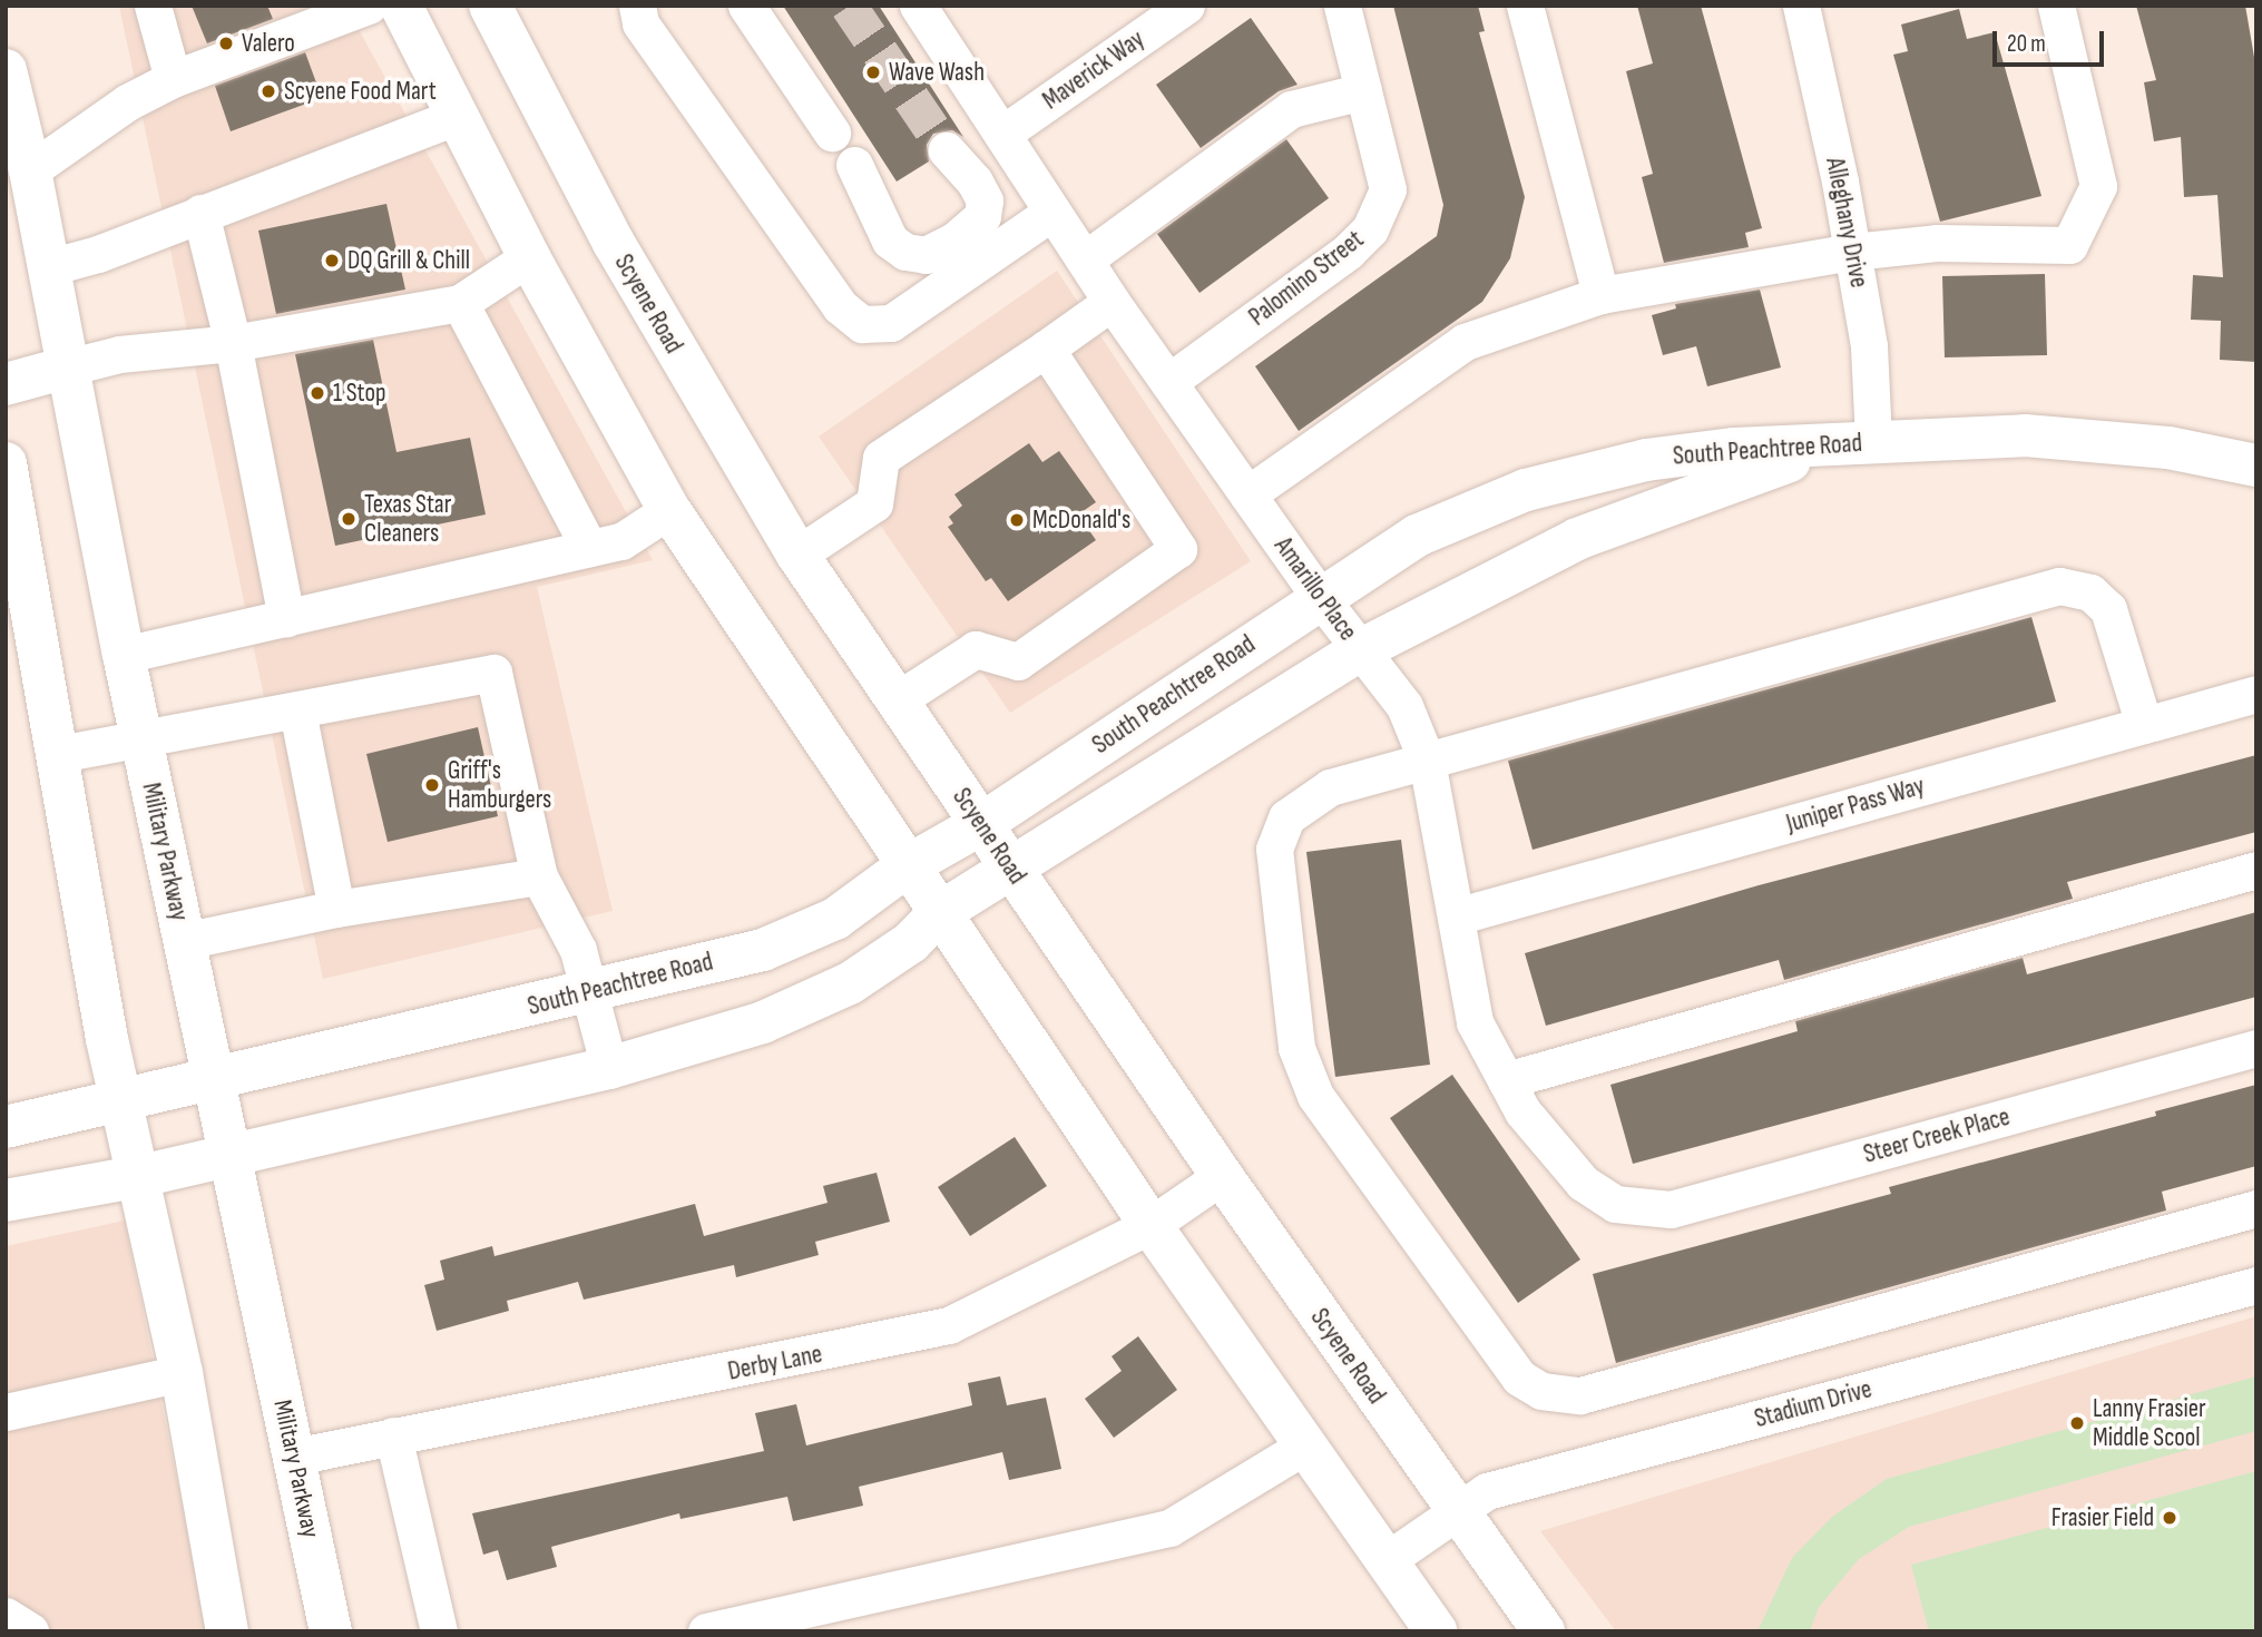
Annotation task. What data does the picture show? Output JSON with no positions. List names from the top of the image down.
{
  "streets": {
    "main road": ["Scyene Road", "South Peachtree Road", "Military Parkway"],
    "street": [
      "Maverick Way",
      "Alleghany Drive",
      "Palomino Street",
      "Amarillo Place",
      "Juniper Pass Way",
      "Steer Creek Place",
      "Derby Lane",
      "Stadium Drive"
    ]
  },
  "crossings": [
    ["Maverick Way", "Amarillo Place"],
    ["Alleghany Drive", "South Peachtree Road"],
    ["Palomino Street", "Amarillo Place"],
    ["Scyene Road", "South Peachtree Road"],
    ["Scyene Road", "Derby Lane"],
    ["Scyene Road", "Stadium Drive"],
    ["South Peachtree Road", "Amarillo Place"],
    ["South Peachtree Road", "Military Parkway"],
    ["Amarillo Place", "Juniper Pass Way"],
    ["Amarillo Place", "Steer Creek Place"],
    ["Military Parkway", "Derby Lane"]
  ],
  "places": [
    "Valero",
    "Wave Wash",
    "Scyene Food Mart",
    "DQ Grill & Chill",
    "1 Stop",
    "Texas Star Cleaners",
    "McDonald's",
    "Griff's Hamburgers",
    "Lanny Frasier Middle Scool",
    "Frasier Field"
  ],
  "scale_bar": "20 m"
}
